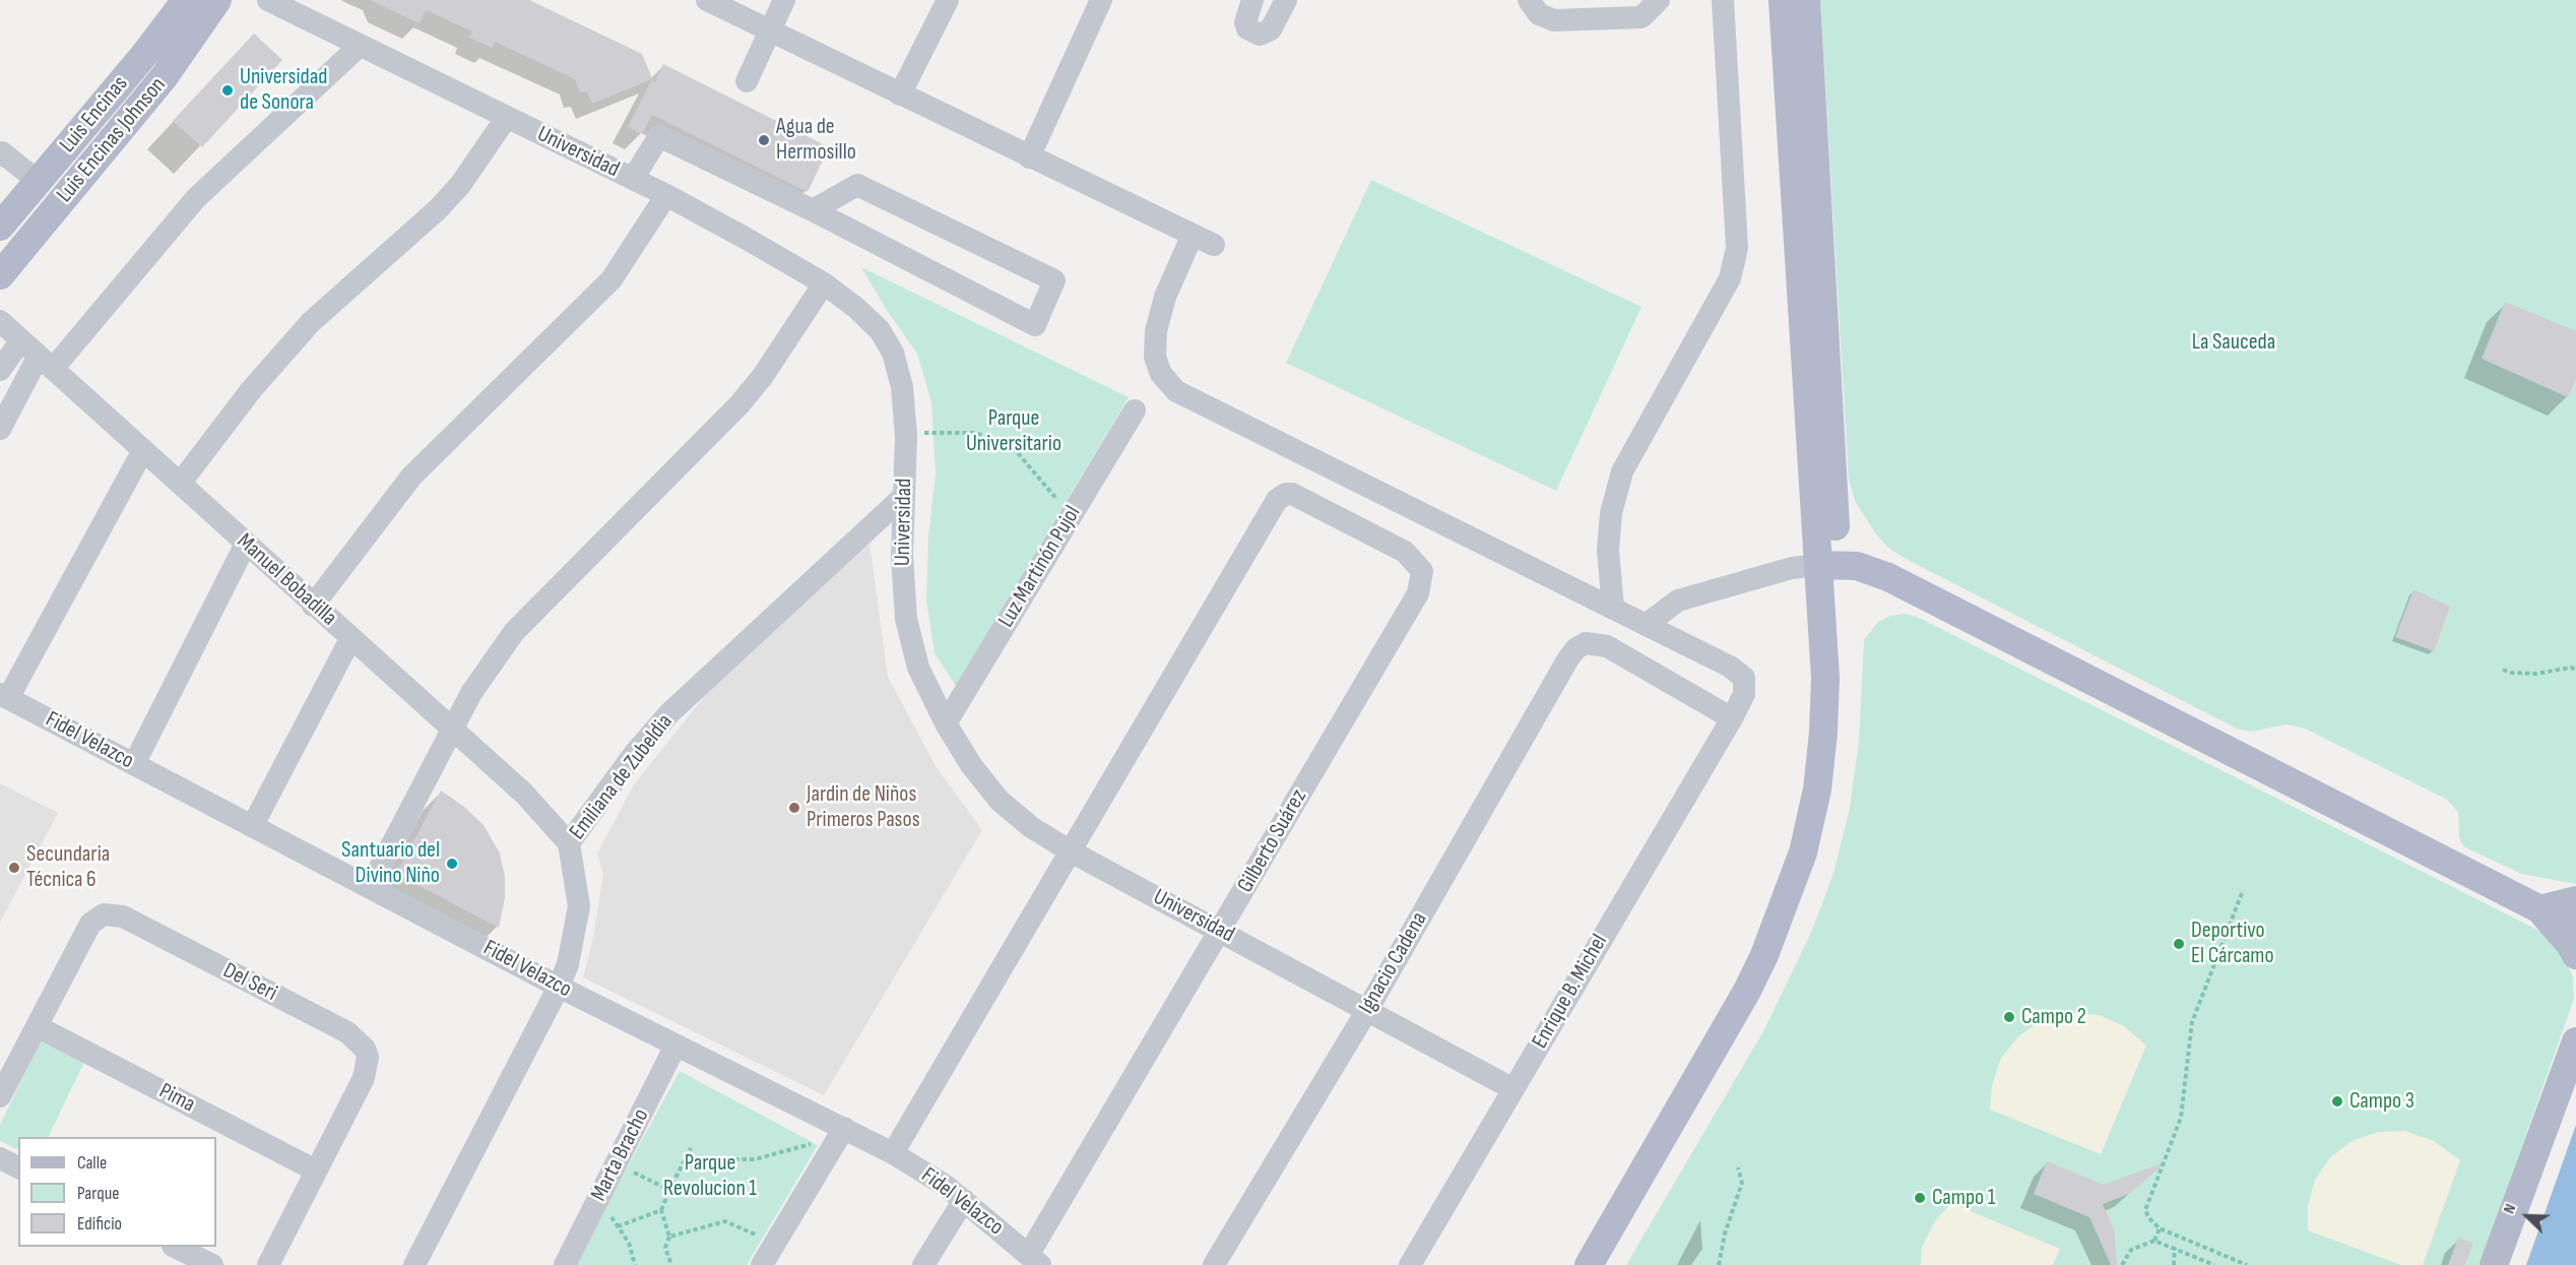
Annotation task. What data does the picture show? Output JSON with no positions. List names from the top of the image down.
{
  "streets": {
    "main road": ["Luis Encinas", "Luis Encinas Johnson"],
    "street": [
      "Universidad",
      "Luz Martinón Pujol",
      "Manuel Bobadilla",
      "Fidel Velazco",
      "Emiliana de Zubeldia",
      "Gilberto Suárez",
      "Ignacio Cadena",
      "Del Seri",
      "Enrique B. Michel",
      "Pima",
      "Marta Bracho"
    ]
  },
  "crossings": [
    ["Universidad", "Luz Martinón Pujol"],
    ["Universidad", "Emiliana de Zubeldia"],
    ["Universidad", "Gilberto Suárez"],
    ["Universidad", "Ignacio Cadena"],
    ["Universidad", "Enrique B. Michel"],
    ["Manuel Bobadilla", "Emiliana de Zubeldia"],
    ["Fidel Velazco", "Emiliana de Zubeldia"],
    ["Fidel Velazco", "Gilberto Suárez"],
    ["Fidel Velazco", "Marta Bracho"],
    ["Ignacio Cadena", "Enrique B. Michel"],
    ["Del Seri", "Pima"]
  ],
  "parks": ["La Sauceda", "Parque Universitario", "Parque Revolucion 1"],
  "places": [
    "Universidad de Sonora",
    "Agua de Hermosillo",
    "Jardin de Niños Primeros Pasos",
    "Santuario del Divino Niño",
    "Secundaria Técnica 6",
    "Deportivo El Cárcamo",
    "Campo 2",
    "Campo 3",
    "Campo 1"
  ],
  "legend": ["Calle", "Parque", "Edificio"],
  "north": "top left"
}
